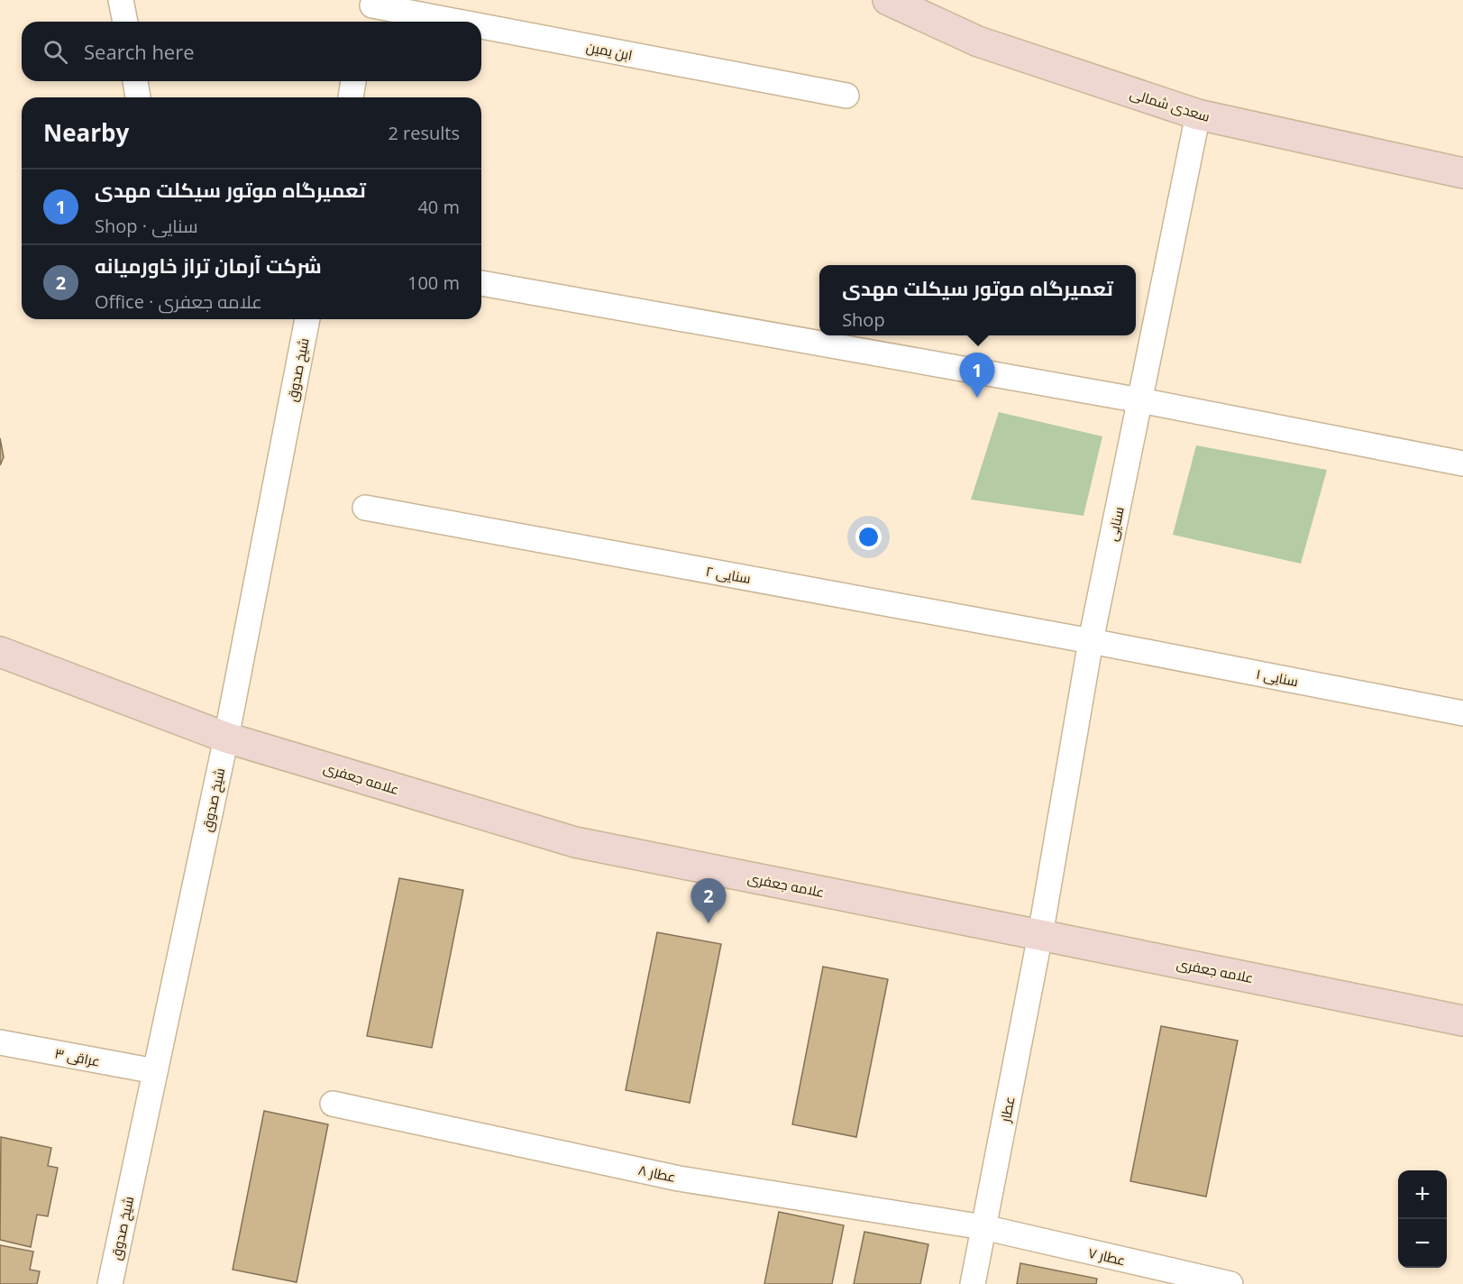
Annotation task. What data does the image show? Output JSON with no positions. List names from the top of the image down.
{
  "streets": {
    "street": [
      "ابن یمین",
      "سعدی شمالی",
      "شیخ صدوق",
      "سنایی",
      "سنایی ۲",
      "سنایی ۱",
      "علامه جعفری",
      "عراقی ۳",
      "عطار",
      "عطار ۸",
      "عطار ۷"
    ]
  },
  "crossings": [
    ["سعدی شمالی", "سنایی"],
    ["شیخ صدوق", "علامه جعفری"],
    ["شیخ صدوق", "عراقی ۳"],
    ["سنایی", "سنایی ۲"],
    ["سنایی", "سنایی ۱"],
    ["سنایی", "علامه جعفری"],
    ["سنایی", "عطار"],
    ["سنایی ۲", "سنایی ۱"],
    ["علامه جعفری", "عطار"],
    ["عطار", "عطار ۸"],
    ["عطار", "عطار ۷"],
    ["عطار ۸", "عطار ۷"]
  ],
  "page": {
    "search": "Search here",
    "heading": ["Nearby", "2 results"],
    "list": [
      {
        "mark": "1",
        "name": "تعمیرگاه موتور سیکلت مهدی",
        "note": "Shop · سنایی",
        "value": "40 m"
      },
      {
        "mark": "2",
        "name": "شرکت آرمان تراز خاورمیانه",
        "note": "Office · علامه جعفری",
        "value": "100 m"
      }
    ],
    "popup": ["تعمیرگاه موتور سیکلت مهدی", "Shop"],
    "pins": ["1", "2"],
    "map_buttons": ["+", "−"]
  }
}
